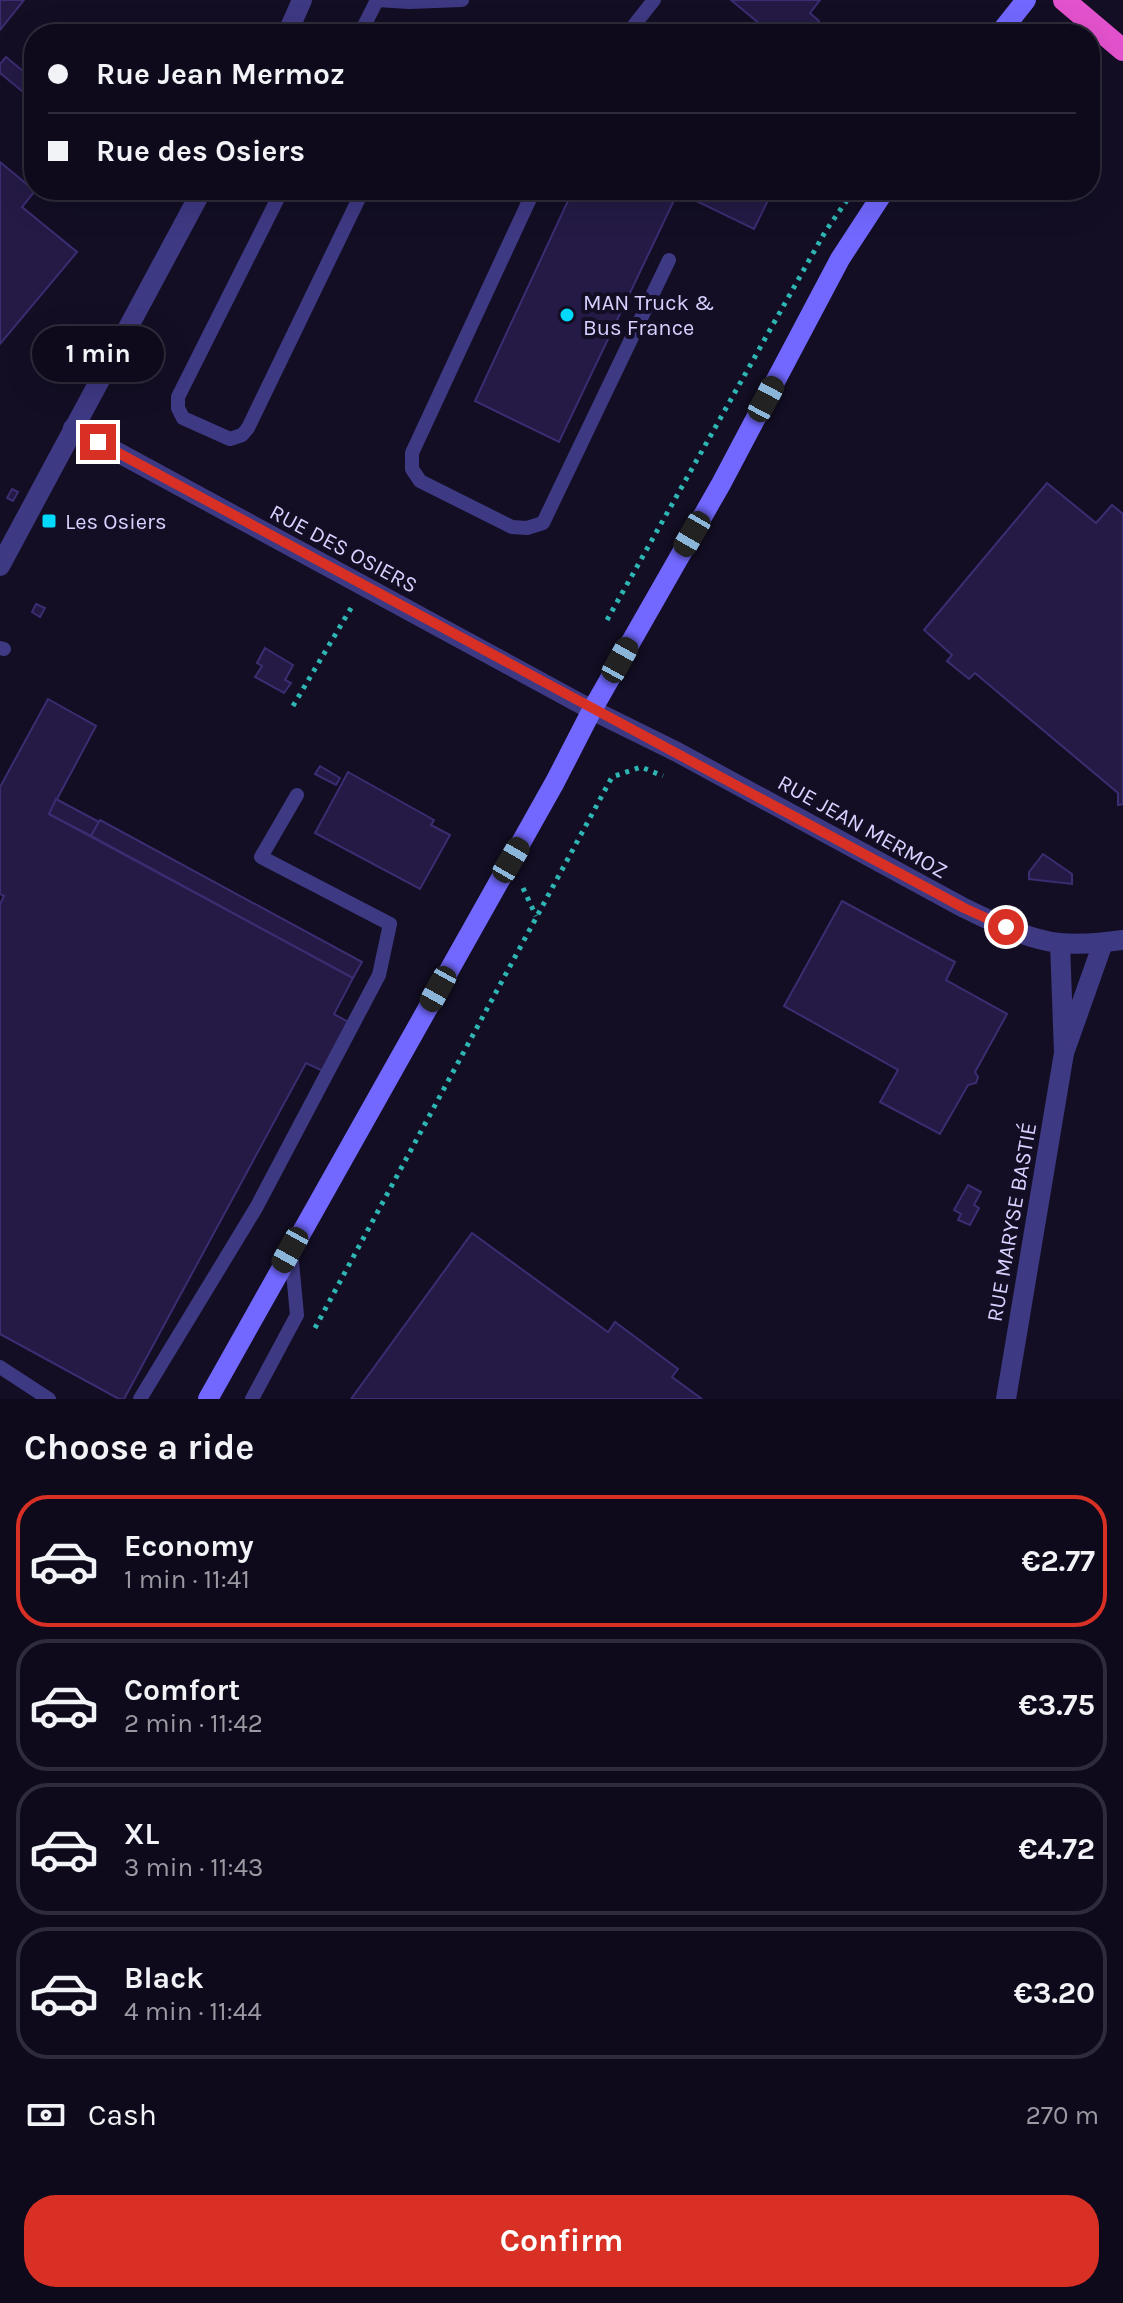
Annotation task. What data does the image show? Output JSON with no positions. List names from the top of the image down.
{
  "streets": {
    "street": ["RUE DES OSIERS", "RUE JEAN MERMOZ", "RUE MARYSE BASTIÉ"]
  },
  "crossings": [
    ["RUE DES OSIERS", "RUE JEAN MERMOZ"],
    ["RUE JEAN MERMOZ", "RUE MARYSE BASTIÉ"]
  ],
  "places": {
    "other": ["MAN Truck & Bus France"],
    "transit": ["Les Osiers"]
  },
  "page": {
    "banner": ["Rue Jean Mermoz", "Rue des Osiers"],
    "bubble": "1 min",
    "heading": "Choose a ride",
    "list": [
      {
        "name": "Economy",
        "note": "1 min · 11:41",
        "value": "€2.77"
      },
      {
        "name": "Comfort",
        "note": "2 min · 11:42",
        "value": "€3.75"
      },
      {
        "name": "XL",
        "note": "3 min · 11:43",
        "value": "€4.72"
      },
      {
        "name": "Black",
        "note": "4 min · 11:44",
        "value": "€3.20"
      }
    ],
    "pay": ["Cash", "270 m"],
    "buttons": "Confirm"
  }
}
